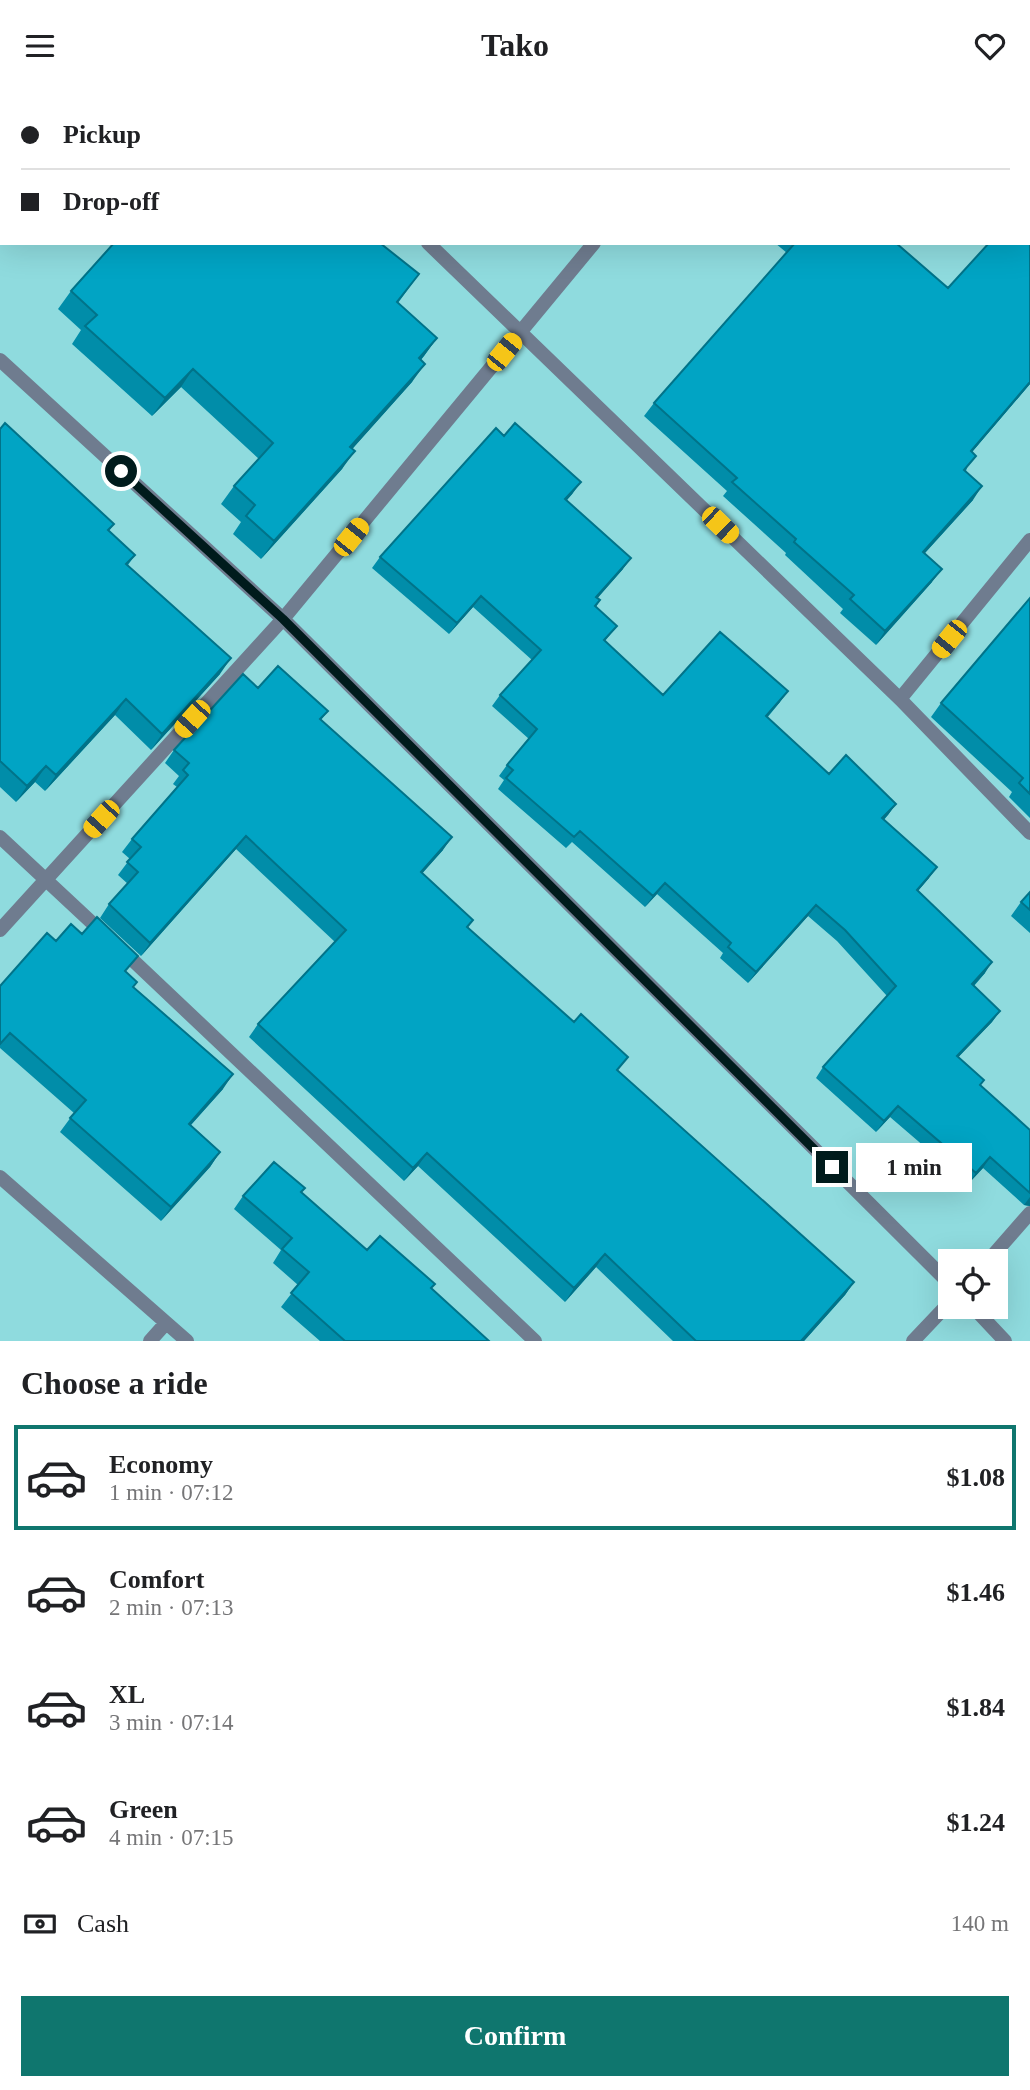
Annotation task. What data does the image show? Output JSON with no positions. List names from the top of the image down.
{
  "page": {
    "header": "Tako",
    "banner": ["Pickup", "Drop-off"],
    "bubble": "1 min",
    "heading": "Choose a ride",
    "list": [
      {
        "name": "Economy",
        "note": "1 min · 07:12",
        "value": "$1.08"
      },
      {
        "name": "Comfort",
        "note": "2 min · 07:13",
        "value": "$1.46"
      },
      {
        "name": "XL",
        "note": "3 min · 07:14",
        "value": "$1.84"
      },
      {
        "name": "Green",
        "note": "4 min · 07:15",
        "value": "$1.24"
      }
    ],
    "pay": ["Cash", "140 m"],
    "buttons": "Confirm"
  }
}
